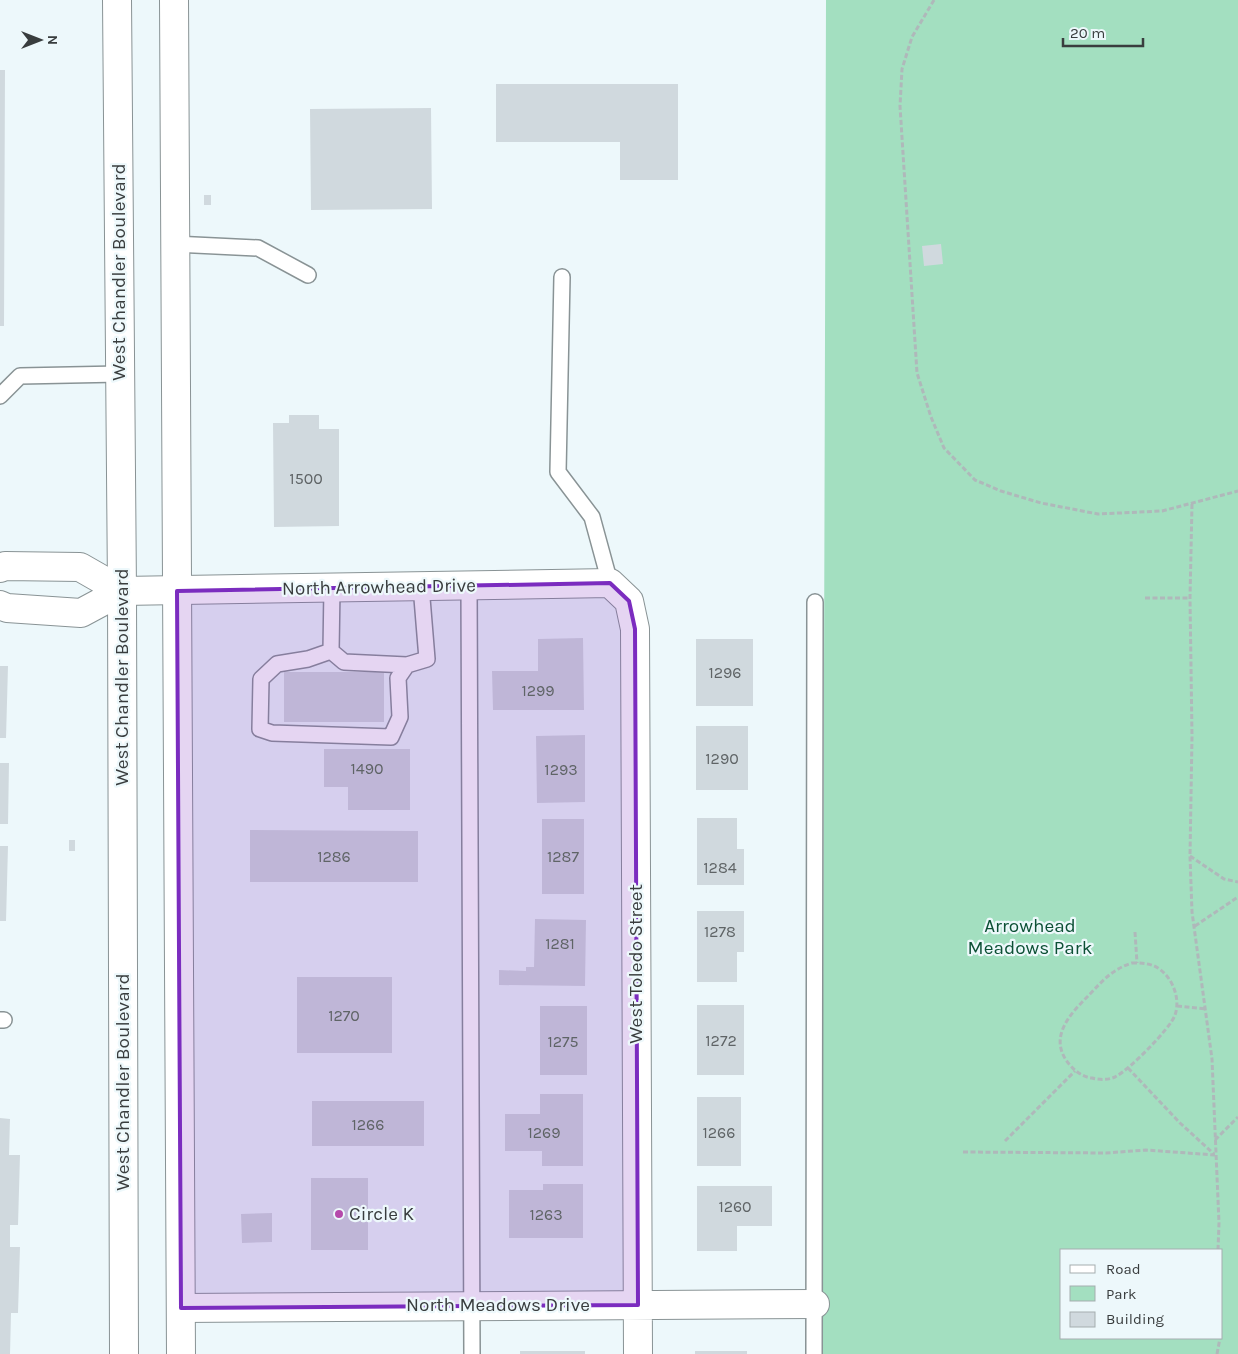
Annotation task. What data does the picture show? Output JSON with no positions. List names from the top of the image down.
{
  "streets": {
    "main road": [
      "West Chandler Boulevard",
      "North Arrowhead Drive",
      "West Toledo Street",
      "North Meadows Drive"
    ]
  },
  "crossings": [
    ["West Chandler Boulevard", "North Arrowhead Drive"],
    ["North Arrowhead Drive", "West Toledo Street"],
    ["West Toledo Street", "North Meadows Drive"]
  ],
  "parks": ["Arrowhead Meadows Park"],
  "places": ["Circle K"],
  "house_numbers": [
    "1500",
    "1296",
    "1299",
    "1290",
    "1490",
    "1293",
    "1286",
    "1287",
    "1284",
    "1278",
    "1281",
    "1270",
    "1272",
    "1275",
    "1266",
    "1269",
    "1266",
    "1260",
    "1263"
  ],
  "legend": ["Road", "Park", "Building"],
  "scale_bar": "20 m",
  "north": "right"
}
